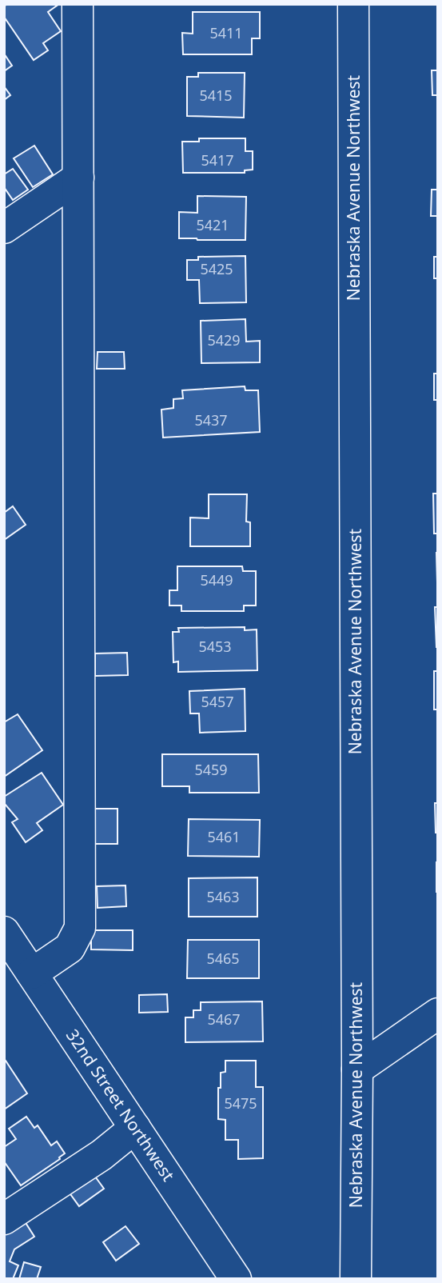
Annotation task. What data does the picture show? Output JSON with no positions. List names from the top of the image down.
{
  "streets": {
    "street": ["Nebraska Avenue Northwest", "32nd Street Northwest"]
  },
  "house_numbers": [
    "5411",
    "5415",
    "5417",
    "5421",
    "5425",
    "5429",
    "5437",
    "5449",
    "5453",
    "5457",
    "5459",
    "5461",
    "5463",
    "5465",
    "5467",
    "5475"
  ]
}
